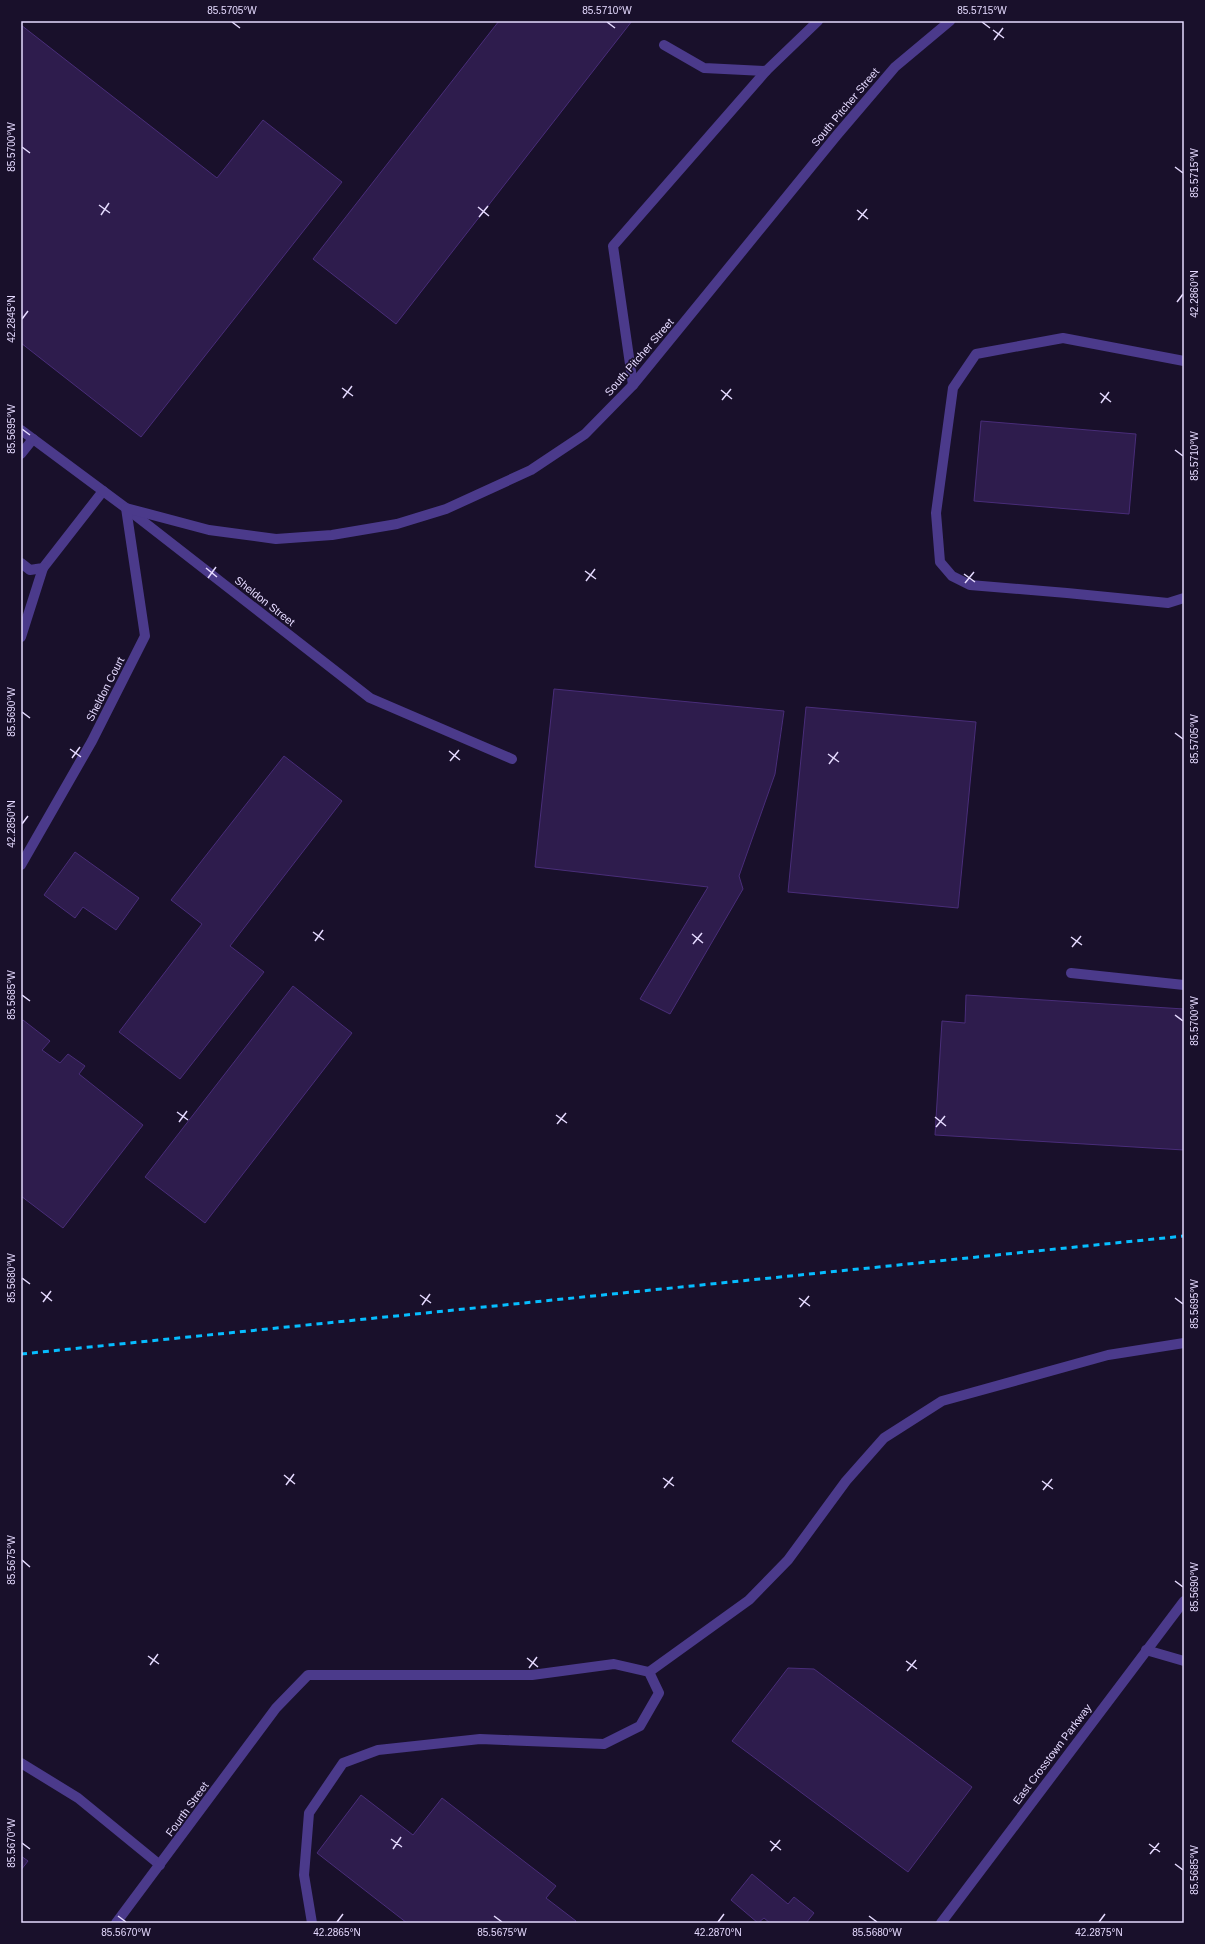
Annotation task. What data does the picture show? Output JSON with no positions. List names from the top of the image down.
{
  "streets": {
    "street": [
      "South Pitcher Street",
      "Sheldon Street",
      "Sheldon Court",
      "East Crosstown Parkway",
      "Fourth Street"
    ]
  },
  "crossings": [
    ["South Pitcher Street", "Sheldon Street"],
    ["South Pitcher Street", "Sheldon Court"],
    ["Sheldon Street", "Sheldon Court"]
  ],
  "coordinates": [
    "85.5705°W",
    "85.5710°W",
    "85.5715°W",
    "85.5700°W",
    "42.2860°N",
    "42.2845°N",
    "85.5695°W",
    "85.5690°W",
    "42.2850°N",
    "85.5685°W",
    "85.5680°W",
    "85.5675°W",
    "85.5670°W",
    "42.2865°N",
    "42.2870°N",
    "42.2875°N"
  ]
}
